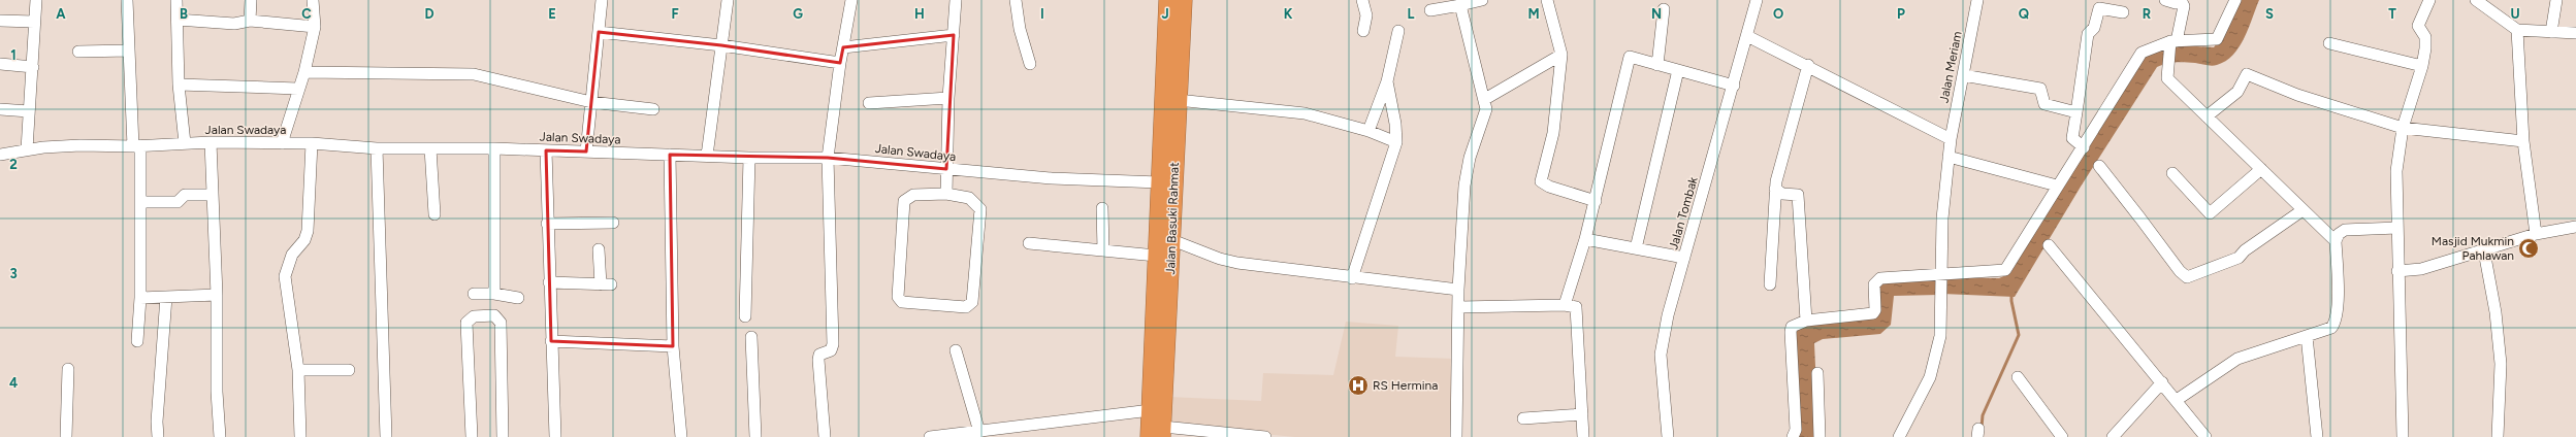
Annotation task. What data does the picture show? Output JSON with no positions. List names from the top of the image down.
{
  "streets": {
    "highway": ["Jalan Basuki Rahmat"],
    "street": ["Jalan Meriam", "Jalan Swadaya", "Jalan Tombak"]
  },
  "crossings": [
    ["Jalan Swadaya", "Jalan Basuki Rahmat"]
  ],
  "places": {
    "mosque": ["Masjid Mukmin Pahlawan"],
    "hospital": ["RS Hermina"]
  },
  "grid": {
    "columns": [
      "A",
      "B",
      "C",
      "D",
      "E",
      "F",
      "G",
      "H",
      "I",
      "J",
      "K",
      "L",
      "M",
      "N",
      "O",
      "P",
      "Q",
      "R",
      "S",
      "T",
      "U"
    ],
    "rows": [
      "1",
      "2",
      "3",
      "4"
    ]
  }
}
